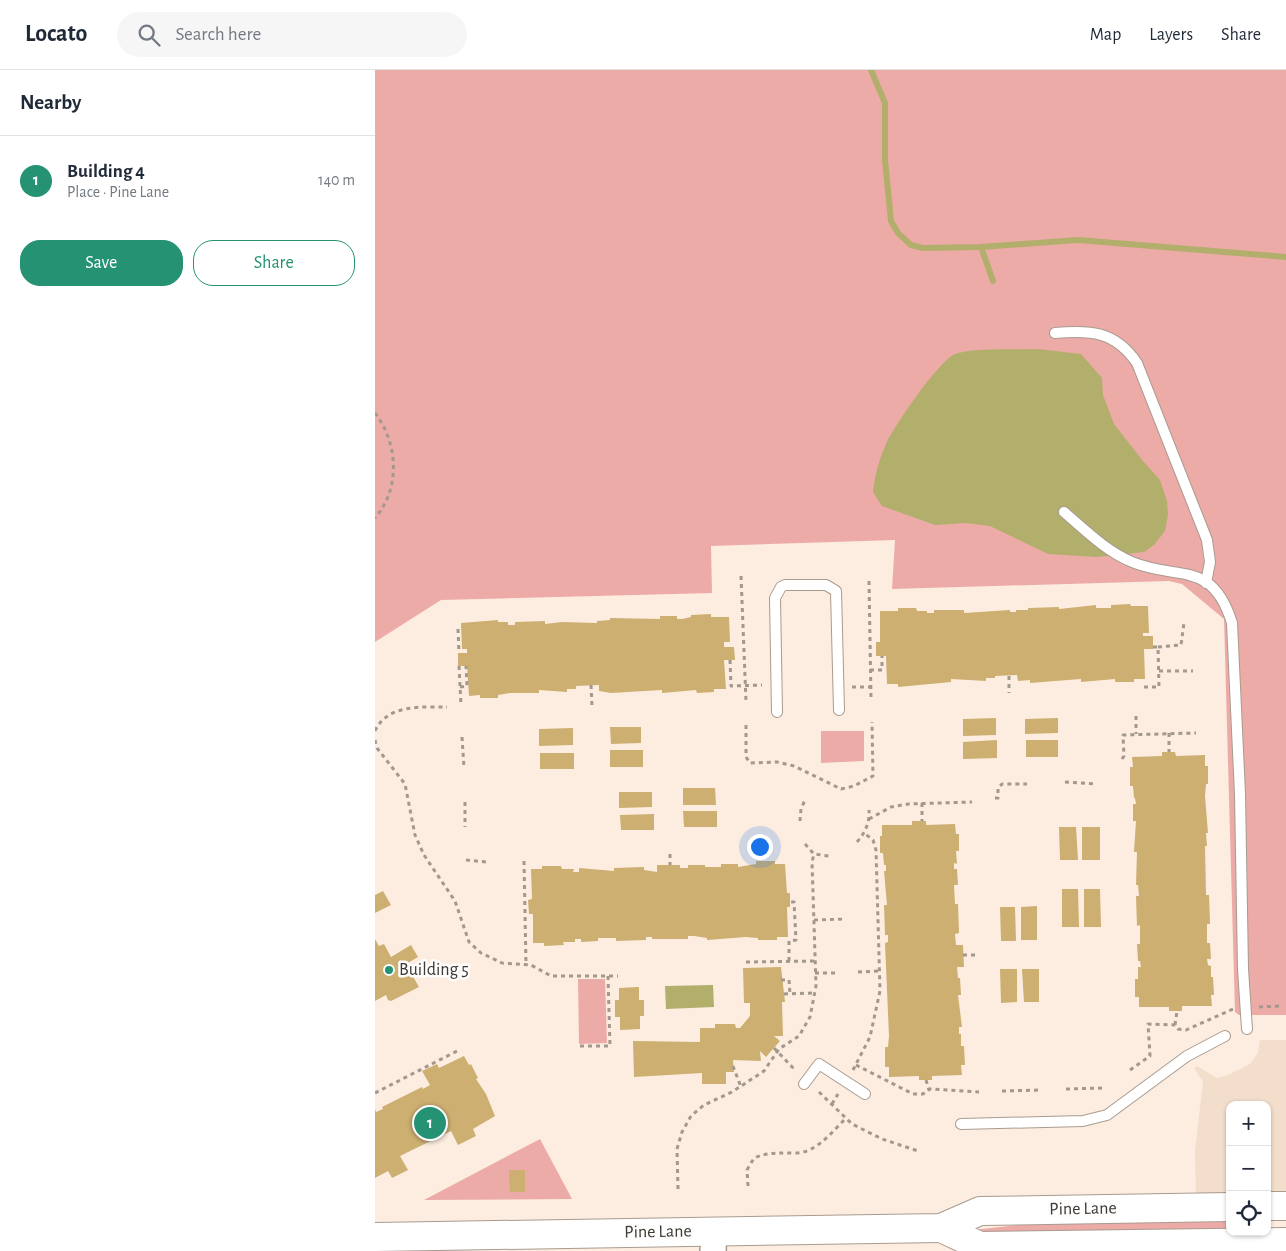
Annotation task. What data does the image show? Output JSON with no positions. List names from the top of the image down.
{
  "streets": {
    "main road": ["Pine Lane"]
  },
  "places": ["Building 5"],
  "page": {
    "header": "Locato",
    "search": "Search here",
    "nav": ["Map", "Layers", "Share"],
    "heading": "Nearby",
    "list": [
      {
        "mark": "1",
        "name": "Building 4",
        "note": "Place · Pine Lane",
        "value": "140 m"
      }
    ],
    "buttons": ["Save", "Share"],
    "map_buttons": ["+", "−"],
    "pins": "1"
  }
}
